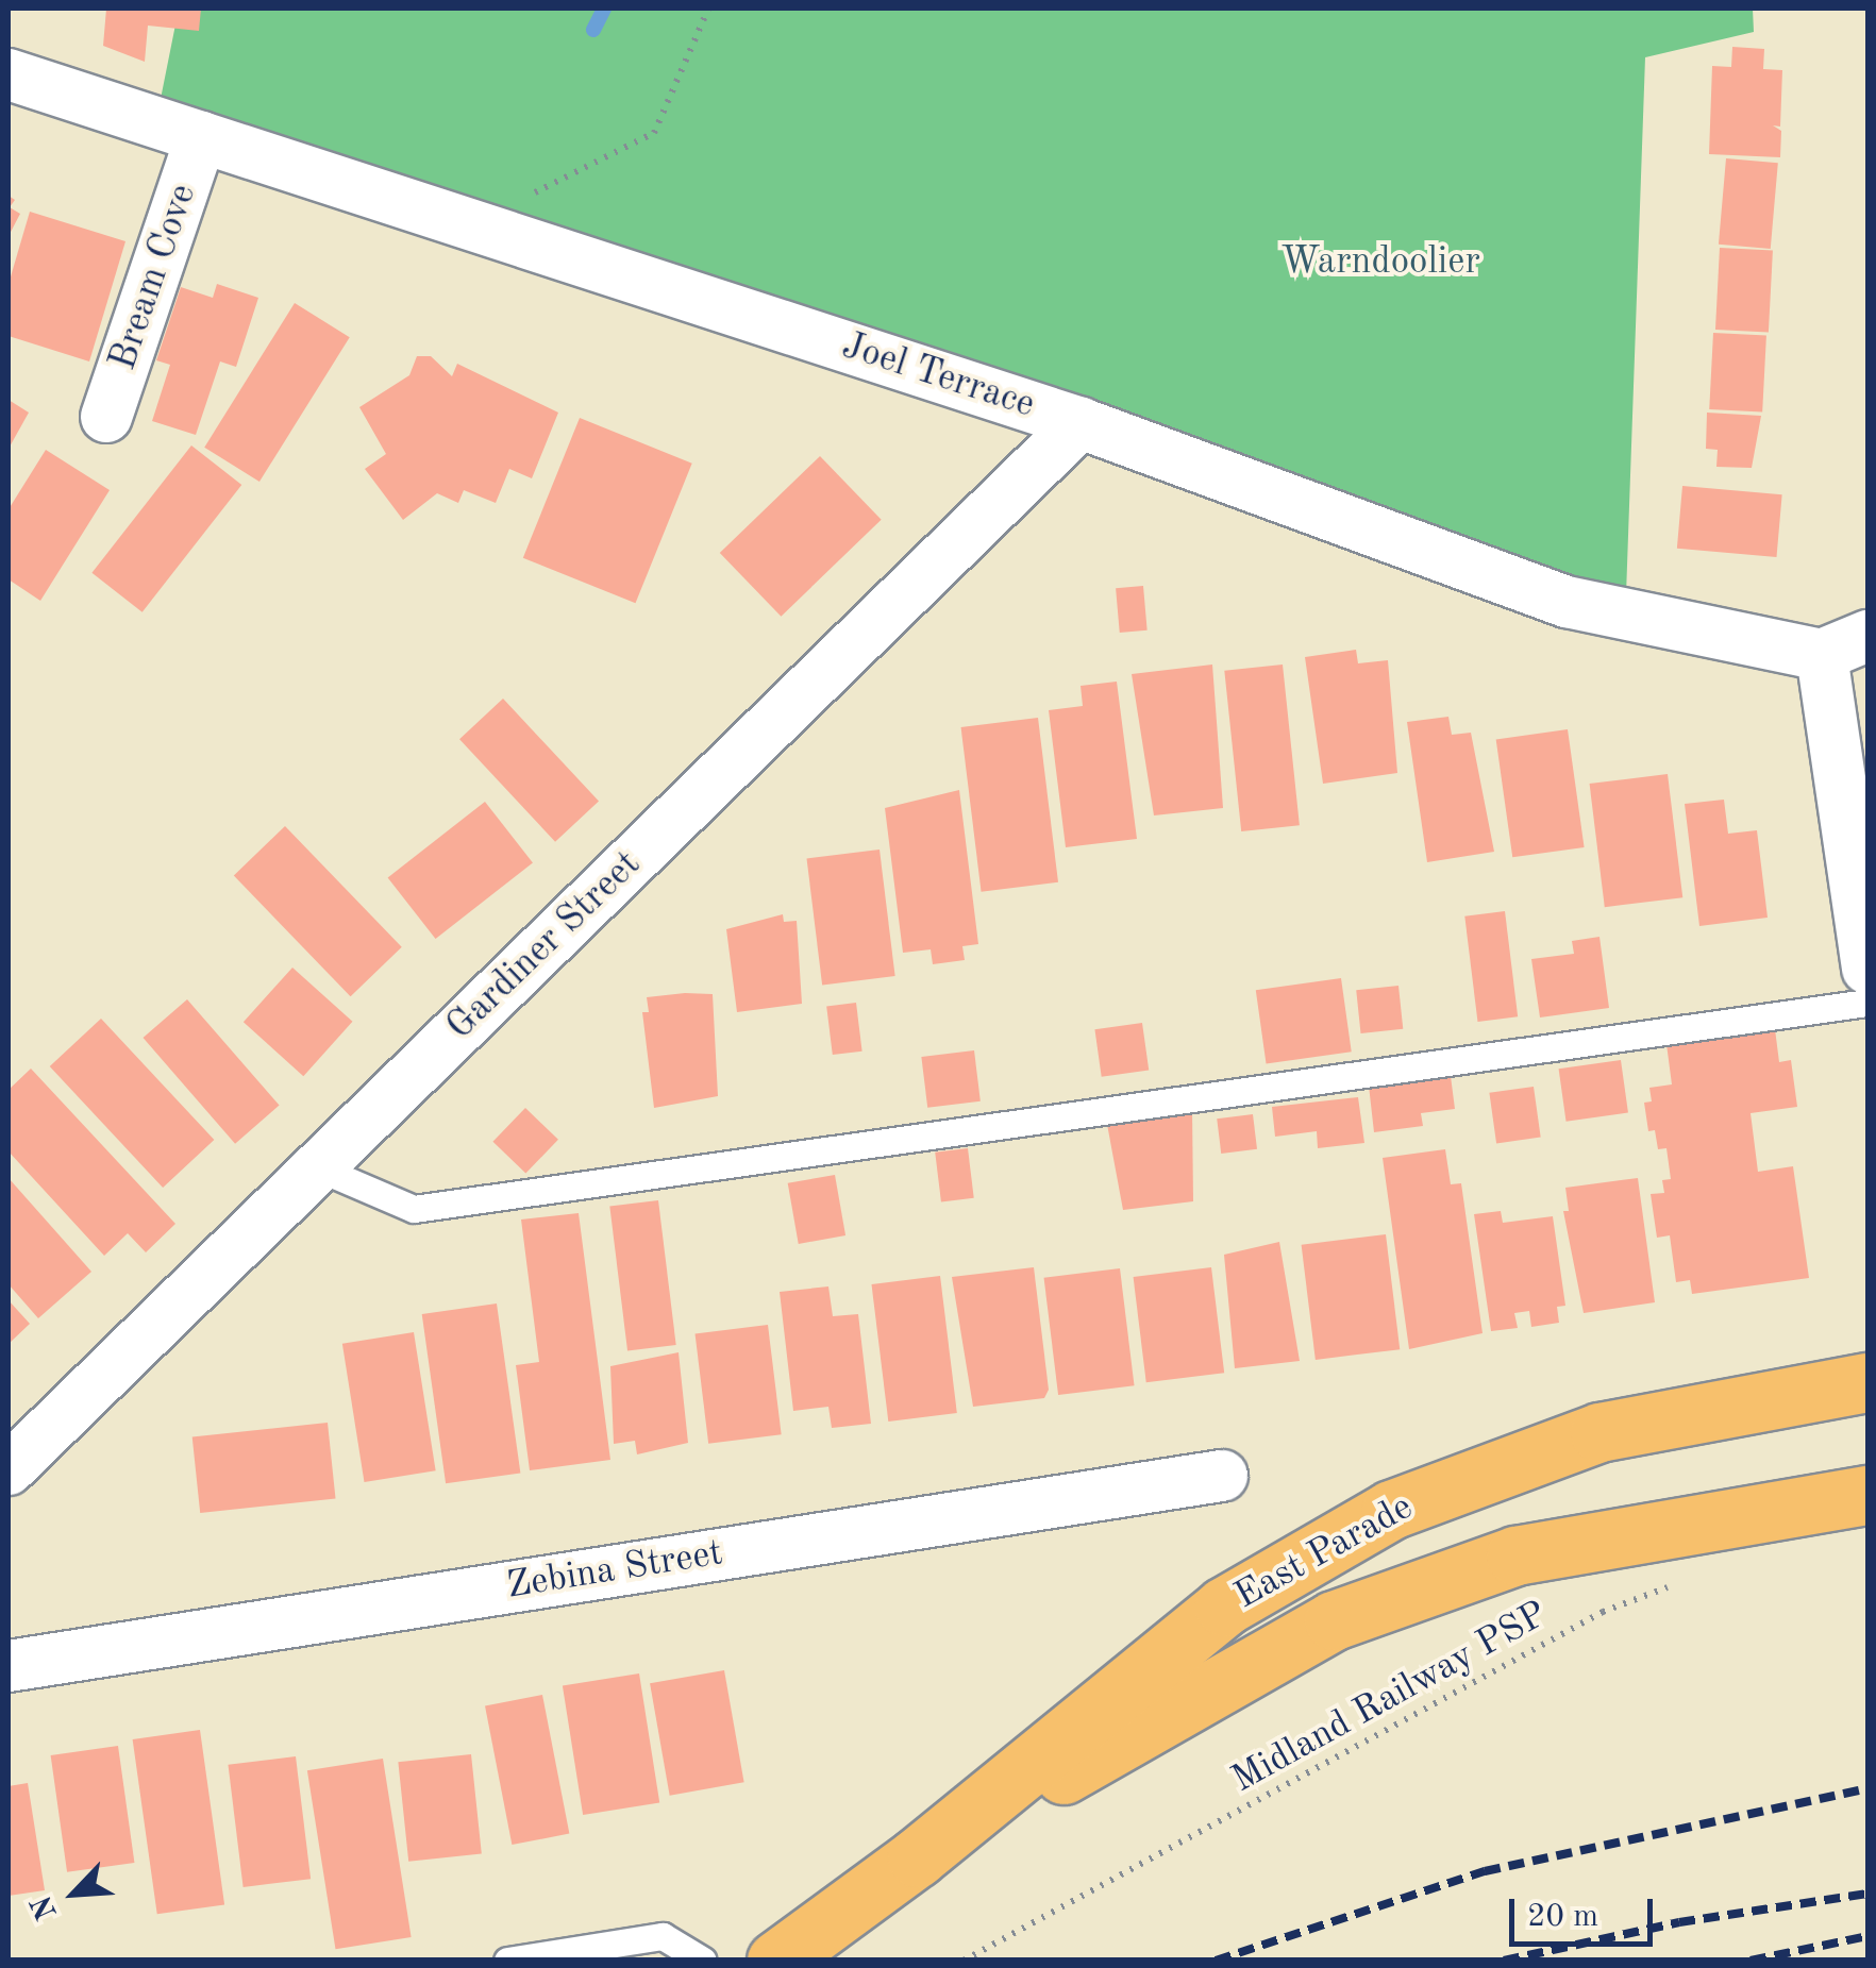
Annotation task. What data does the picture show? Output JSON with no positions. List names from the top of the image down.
{
  "streets": {
    "highway": ["East Parade"],
    "street": [
      "Bream Cove",
      "Joel Terrace",
      "Gardiner Street",
      "Zebina Street"
    ],
    "path": ["Midland Railway PSP"]
  },
  "crossings": [
    ["Bream Cove", "Joel Terrace"],
    ["Joel Terrace", "Gardiner Street"]
  ],
  "parks": ["Warndoolier"],
  "scale_bar": "20 m",
  "north": "bottom left"
}
